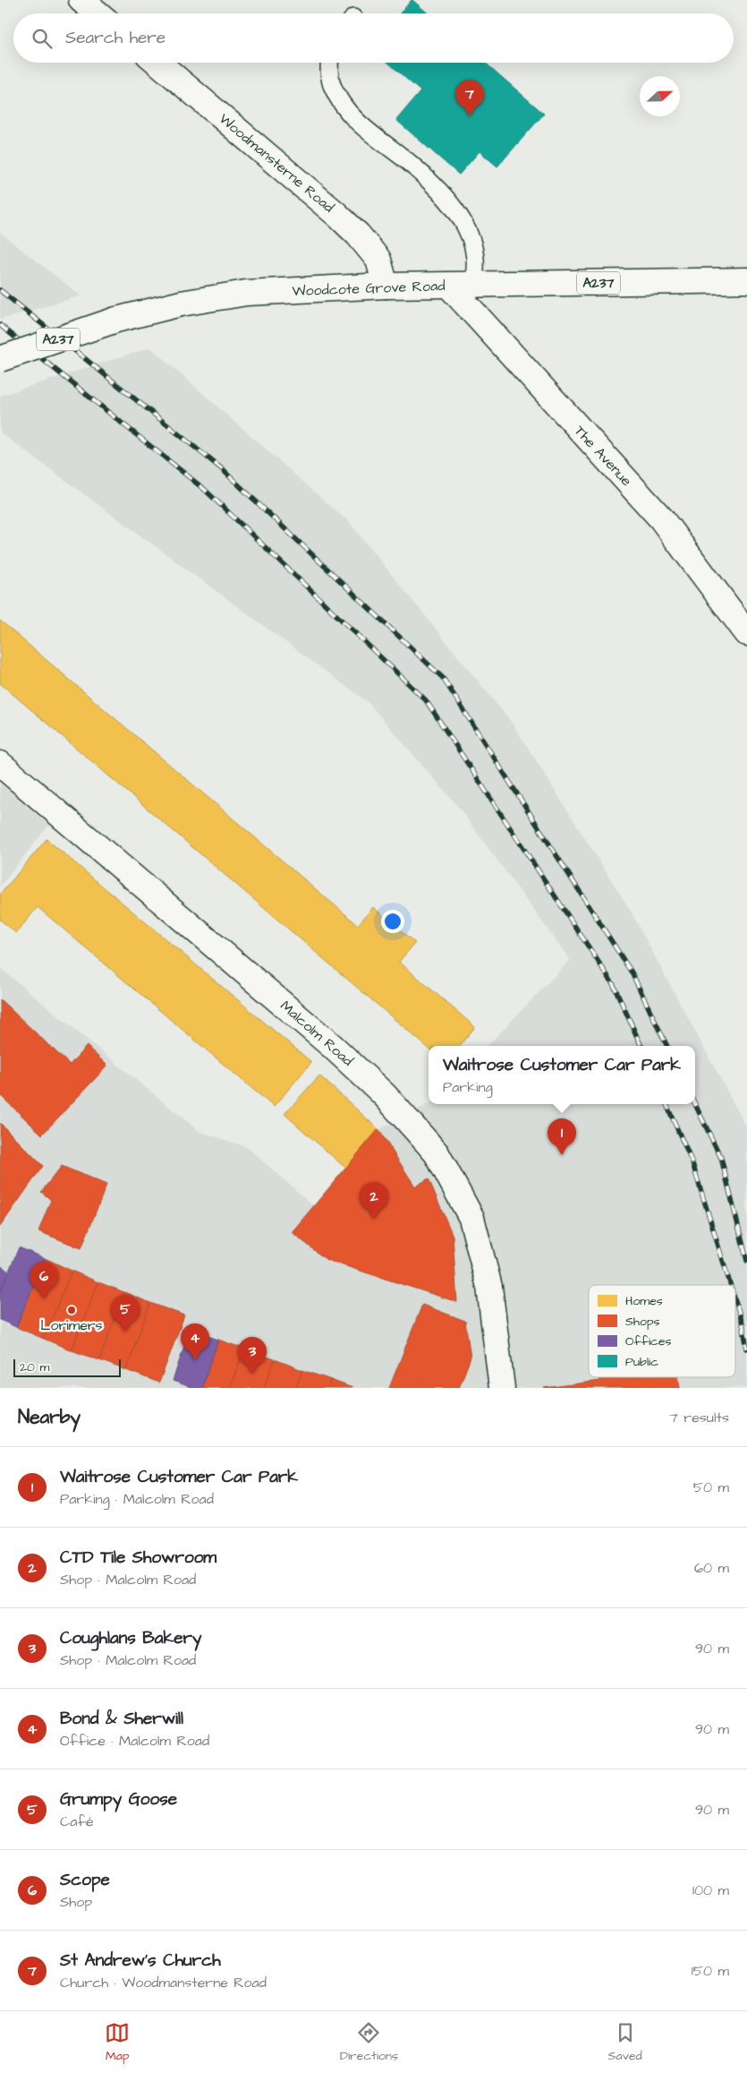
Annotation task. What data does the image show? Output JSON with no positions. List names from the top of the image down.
{
  "streets": {
    "street": [
      "Woodmansterne Road",
      "A237",
      "Woodcote Grove Road",
      "The Avenue",
      "Malcolm Road"
    ]
  },
  "crossings": [
    ["Woodmansterne Road", "Woodcote Grove Road"],
    ["Woodcote Grove Road", "The Avenue"]
  ],
  "places": ["Lorimers"],
  "legend": [
    "Homes",
    "Shops",
    "Offices",
    "Public"
  ],
  "scale_bar": "20 m",
  "north": "right",
  "page": {
    "search": "Search here",
    "pins": [
      "7",
      "1",
      "2",
      "6",
      "5",
      "4",
      "3"
    ],
    "popup": ["Waitrose Customer Car Park", "Parking"],
    "scale": "20 m",
    "heading": ["Nearby", "7 results"],
    "list": [
      {
        "mark": "1",
        "name": "Waitrose Customer Car Park",
        "note": "Parking · Malcolm Road",
        "value": "50 m"
      },
      {
        "mark": "2",
        "name": "CTD Tile Showroom",
        "note": "Shop · Malcolm Road",
        "value": "60 m"
      },
      {
        "mark": "3",
        "name": "Coughlans Bakery",
        "note": "Shop · Malcolm Road",
        "value": "90 m"
      },
      {
        "mark": "4",
        "name": "Bond & Sherwill",
        "note": "Office · Malcolm Road",
        "value": "90 m"
      },
      {
        "mark": "5",
        "name": "Grumpy Goose",
        "note": "Café",
        "value": "90 m"
      },
      {
        "mark": "6",
        "name": "Scope",
        "note": "Shop",
        "value": "100 m"
      },
      {
        "mark": "7",
        "name": "St Andrew's Church",
        "note": "Church · Woodmansterne Road",
        "value": "150 m"
      }
    ],
    "nav": ["Map", "Directions", "Saved"]
  }
}
